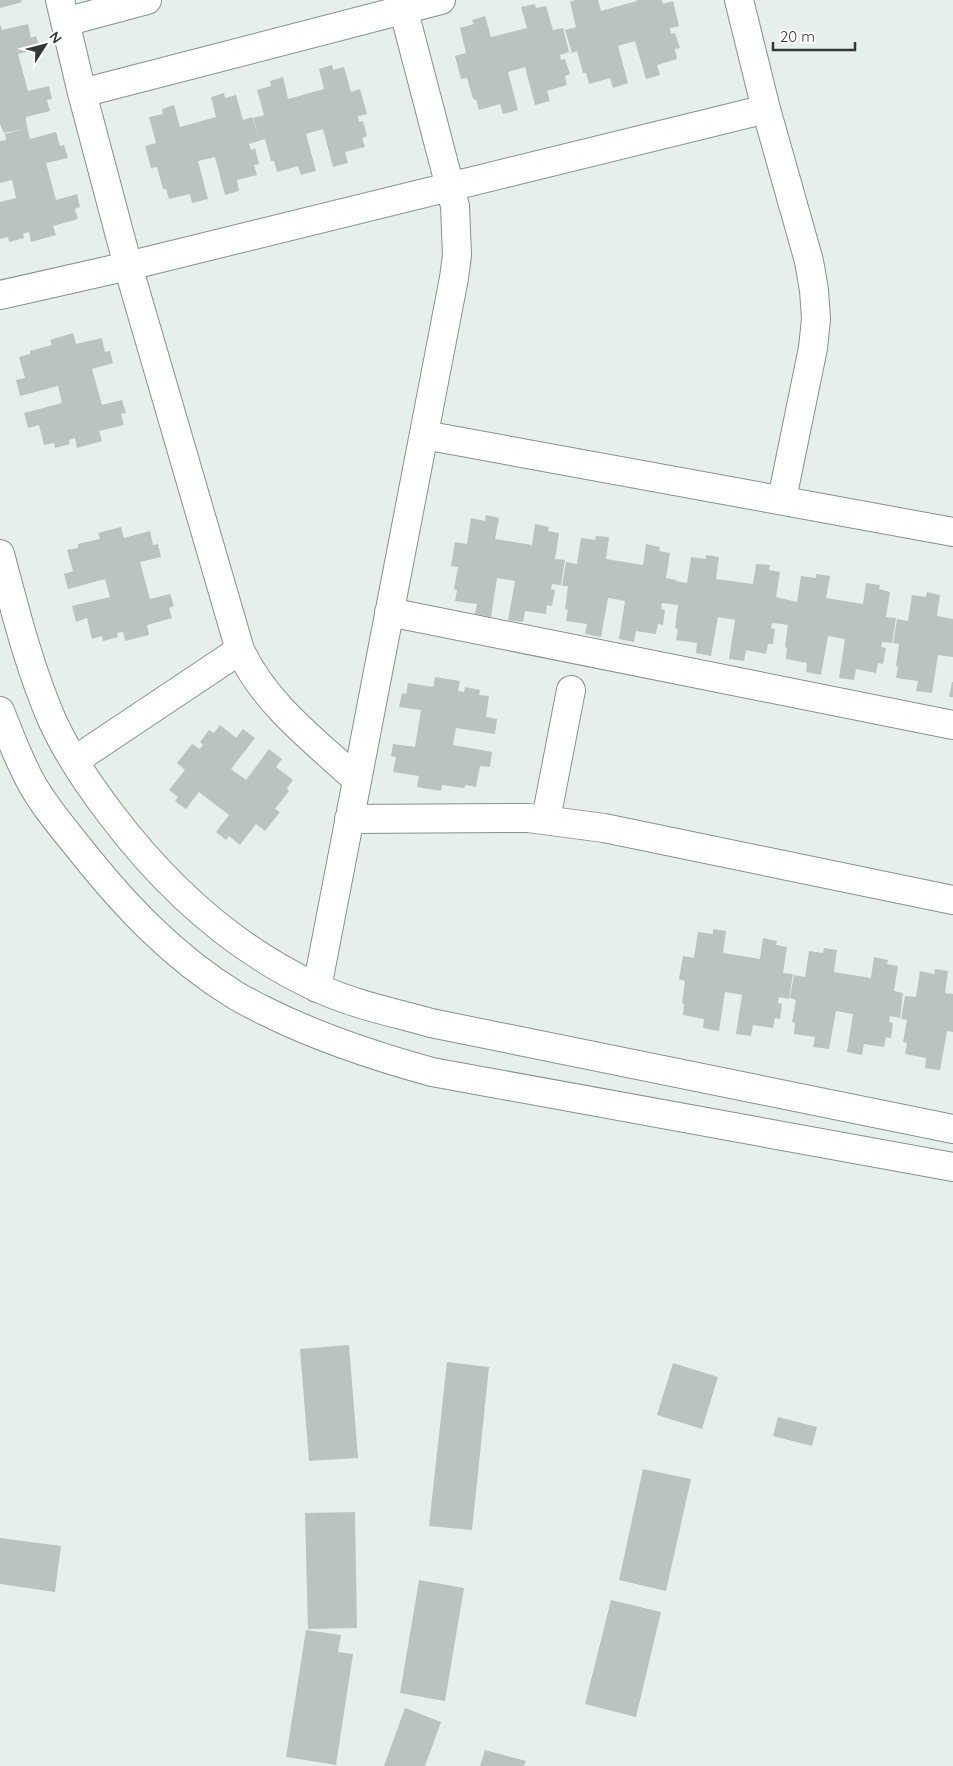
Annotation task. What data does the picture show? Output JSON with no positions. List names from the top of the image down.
{
  "scale_bar": "20 m",
  "north": "top right"
}
